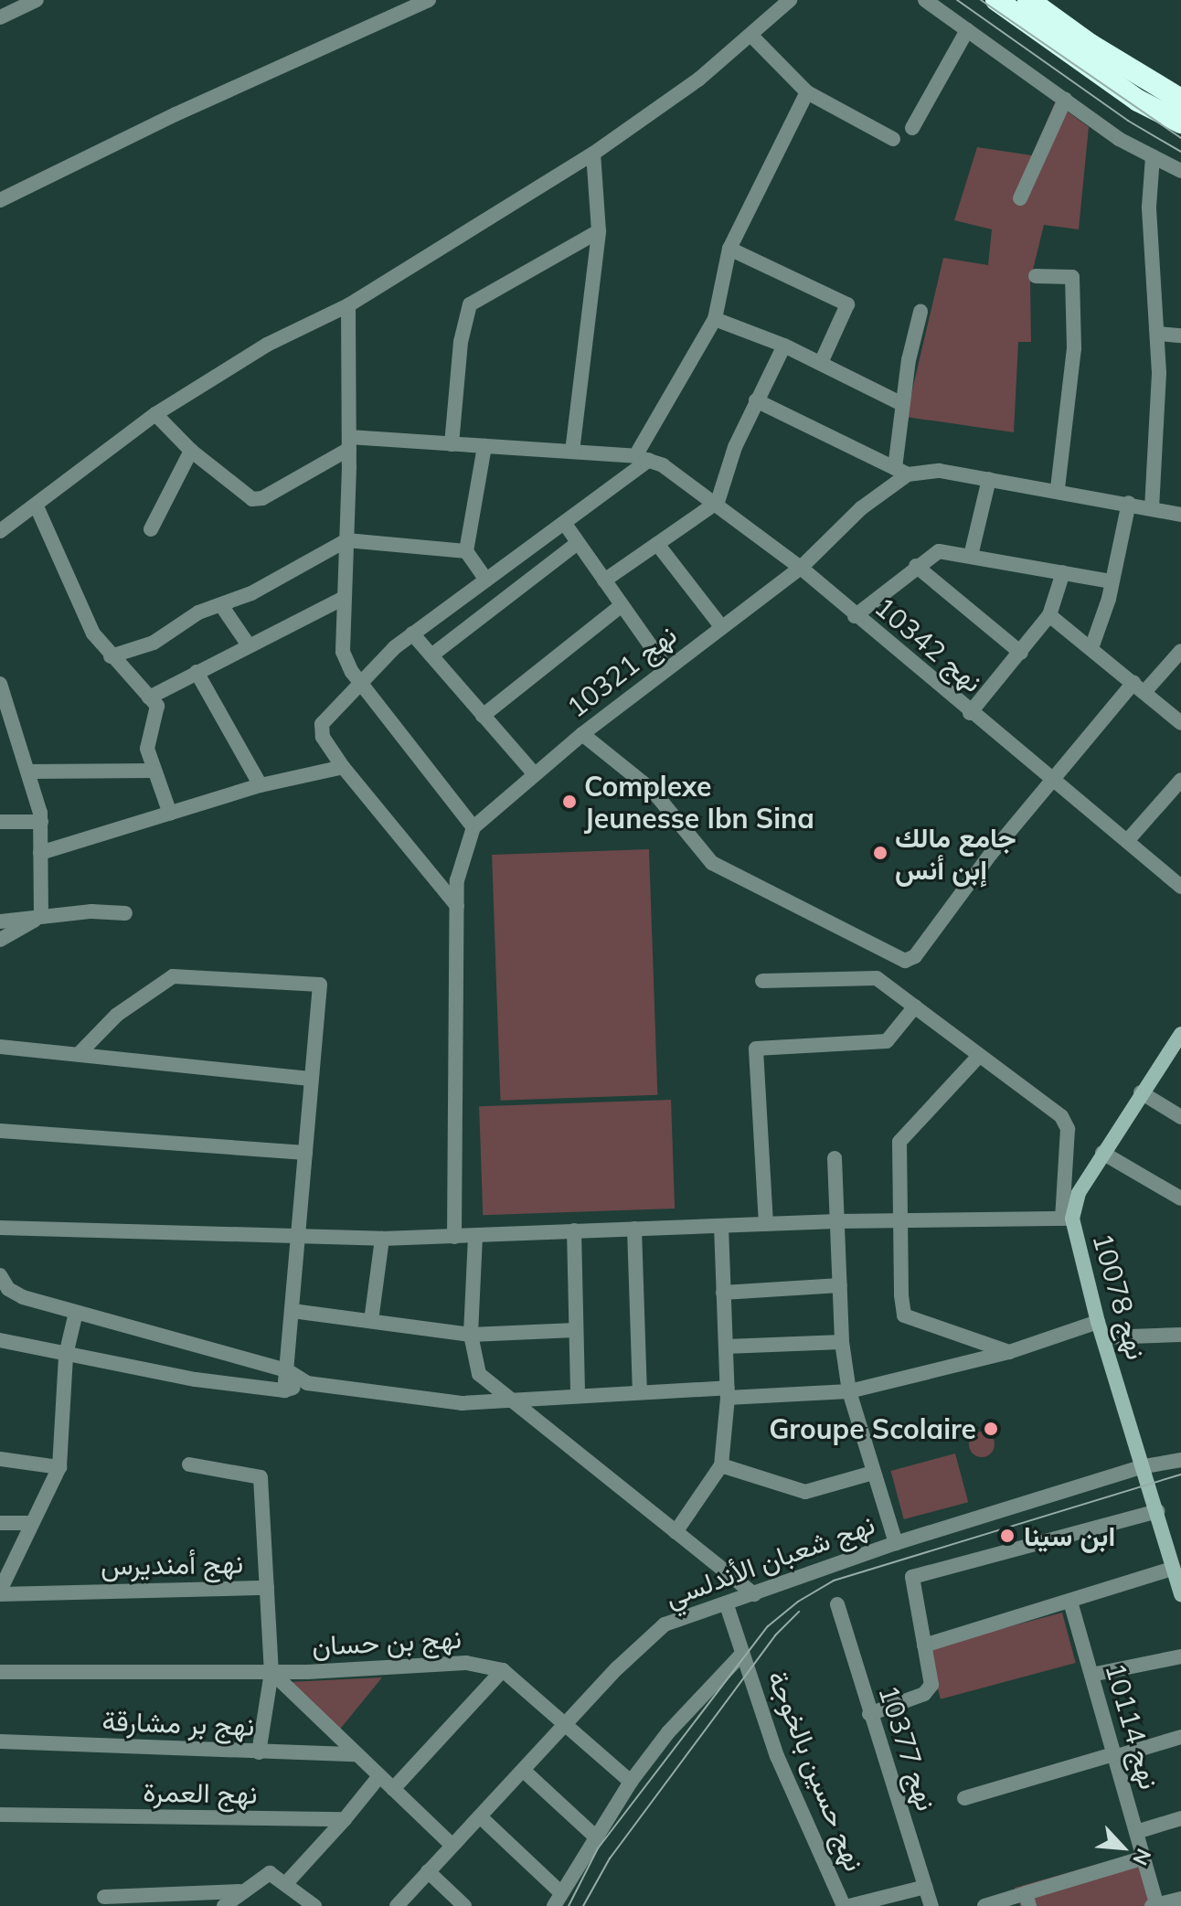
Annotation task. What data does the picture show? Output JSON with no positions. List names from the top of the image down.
{
  "streets": {
    "street": [
      "نهج 10342",
      "نهج 10321",
      "نهج 10078",
      "نهج شعبان الأندلسي",
      "نهج أمنديرس",
      "نهج بن حسان",
      "نهج بر مشارقة",
      "نهج 10114",
      "نهج 10377",
      "نهج حسين بالخوجة",
      "نهج العمرة"
    ]
  },
  "crossings": [
    ["نهج 10342", "نهج 10321"],
    ["نهج 10078", "نهج شعبان الأندلسي"],
    ["نهج شعبان الأندلسي", "نهج بن حسان"],
    ["نهج شعبان الأندلسي", "نهج حسين بالخوجة"],
    ["نهج أمنديرس", "نهج بن حسان"],
    ["نهج أمنديرس", "نهج بر مشارقة"]
  ],
  "places": [
    "Complexe Jeunesse Ibn Sina",
    "جامع مالك إبن أنس",
    "Groupe Scolaire",
    "ابن سينا"
  ],
  "north": "bottom right"
}
